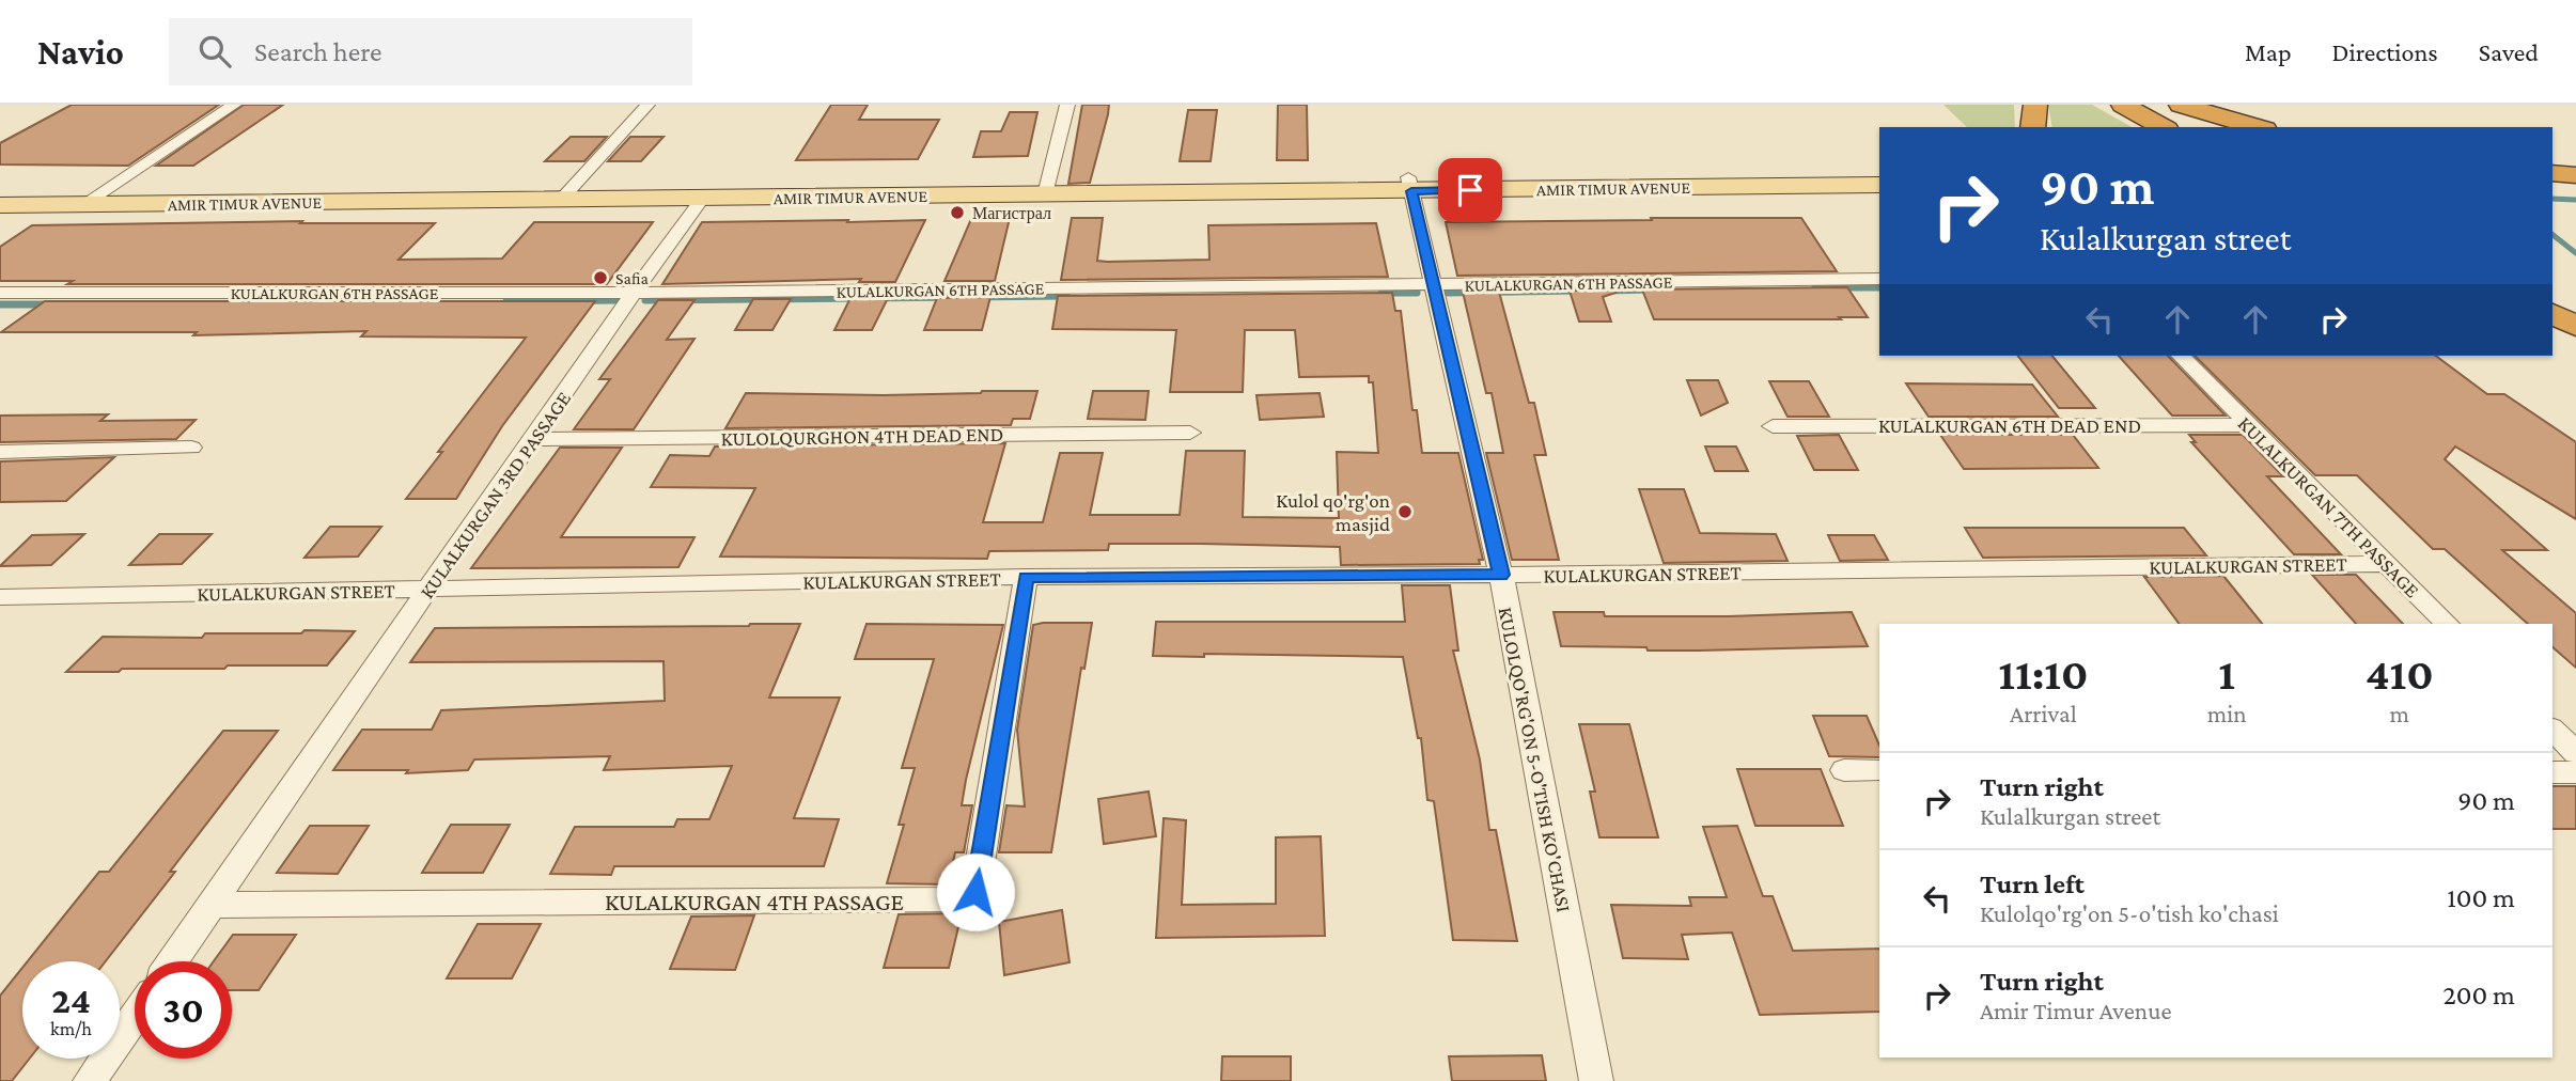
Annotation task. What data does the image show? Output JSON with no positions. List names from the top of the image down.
{
  "streets": {
    "main road": ["AMIR TIMUR AVENUE"],
    "street": [
      "KULALKURGAN 6TH PASSAGE",
      "KULALKURGAN 6TH DEAD END",
      "KULOLQURGHON 4TH DEAD END",
      "KULALKURGAN 3RD PASSAGE",
      "KULALKURGAN 7TH PASSAGE",
      "KULALKURGAN STREET",
      "KULOLQO'RG'ON 5-O'TISH KO'CHASI",
      "KULALKURGAN 4TH PASSAGE"
    ]
  },
  "crossings": [
    ["AMIR TIMUR AVENUE", "KULALKURGAN 3RD PASSAGE"],
    ["AMIR TIMUR AVENUE", "KULOLQO'RG'ON 5-O'TISH KO'CHASI"],
    ["KULALKURGAN 6TH PASSAGE", "KULALKURGAN 3RD PASSAGE"],
    ["KULALKURGAN 6TH PASSAGE", "KULOLQO'RG'ON 5-O'TISH KO'CHASI"],
    ["KULALKURGAN 6TH DEAD END", "KULALKURGAN 7TH PASSAGE"],
    ["KULOLQURGHON 4TH DEAD END", "KULALKURGAN 3RD PASSAGE"],
    ["KULALKURGAN 3RD PASSAGE", "KULALKURGAN STREET"],
    ["KULALKURGAN 3RD PASSAGE", "KULALKURGAN 4TH PASSAGE"],
    ["KULALKURGAN 7TH PASSAGE", "KULALKURGAN STREET"],
    ["KULALKURGAN STREET", "KULOLQO'RG'ON 5-O'TISH KO'CHASI"],
    ["KULALKURGAN STREET", "KULALKURGAN 4TH PASSAGE"]
  ],
  "places": ["Магистрал", "Safia", "Kulol qo'rg'on masjid"],
  "page": {
    "header": "Navio",
    "search": "Search here",
    "nav": ["Map", "Directions", "Saved"],
    "turn": ["90 m", "Kulalkurgan street"],
    "eta": [
      "11:10",
      "Arrival",
      "1",
      "min",
      "410",
      "m"
    ],
    "list": [
      {
        "name": "Turn right",
        "note": "Kulalkurgan street",
        "value": "90 m"
      },
      {
        "name": "Turn left",
        "note": "Kulolqo'rg'on 5-o'tish ko'chasi",
        "value": "100 m"
      },
      {
        "name": "Turn right",
        "note": "Amir Timur Avenue",
        "value": "200 m"
      }
    ],
    "speed": "24 km/h",
    "limit": "30"
  }
}
